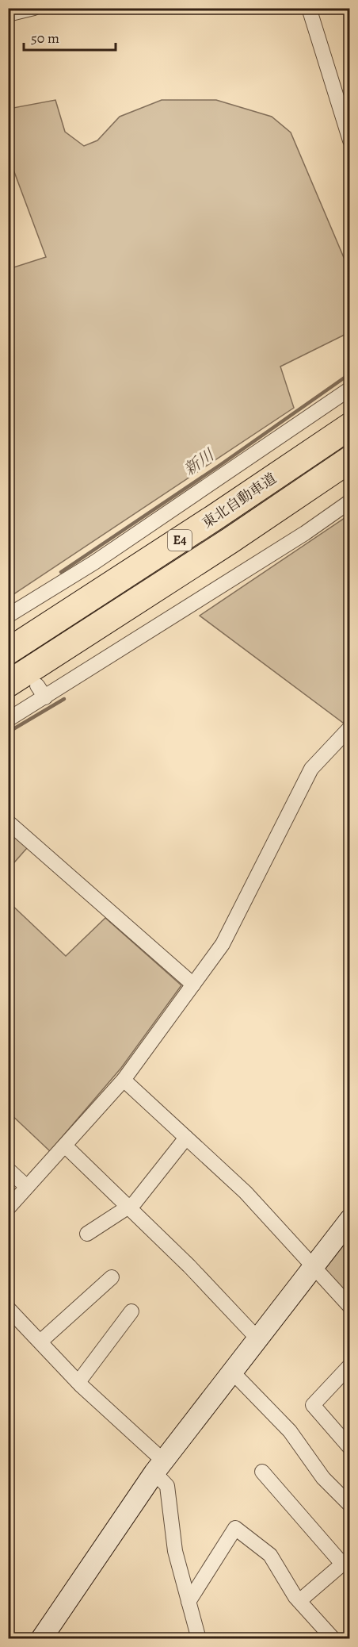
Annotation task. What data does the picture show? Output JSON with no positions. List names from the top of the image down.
{
  "streets": {
    "highway": ["東北自動車道", "E4"]
  },
  "water": ["新川"],
  "scale_bar": "50 m"
}
